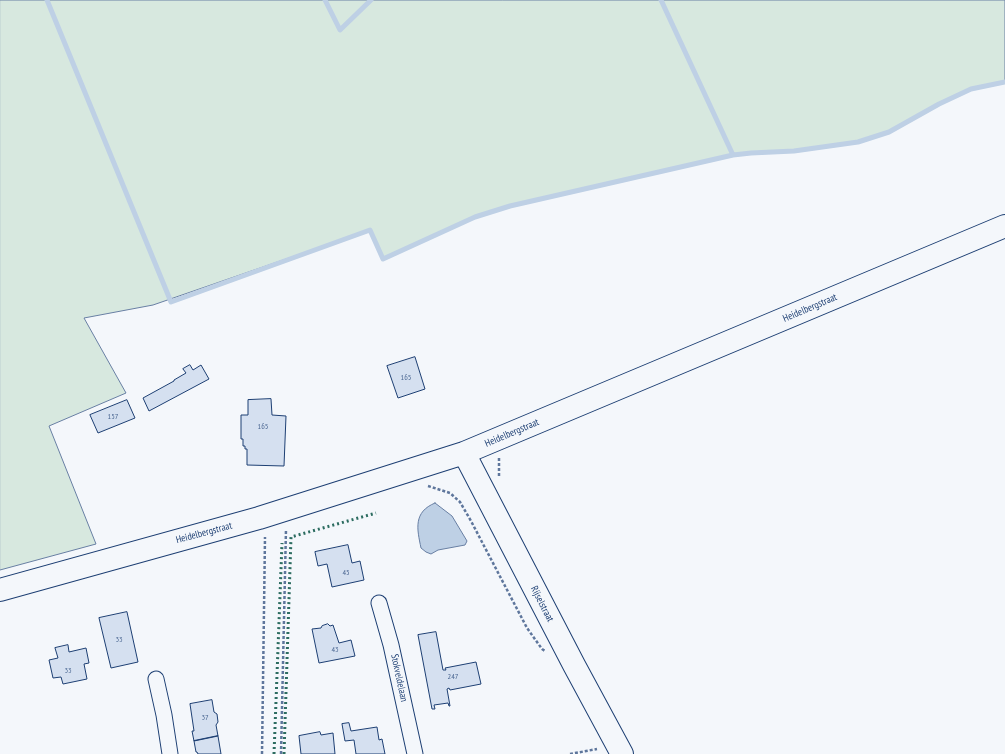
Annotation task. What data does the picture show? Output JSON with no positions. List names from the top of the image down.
{
  "streets": {
    "main road": ["Heidelbergstraat", "Rijselstraat"],
    "street": ["Stokveldelaan"]
  },
  "crossings": [
    ["Heidelbergstraat", "Rijselstraat"]
  ],
  "house_numbers": [
    "165",
    "157",
    "165",
    "45",
    "33",
    "43",
    "33",
    "247",
    "37"
  ]
}
